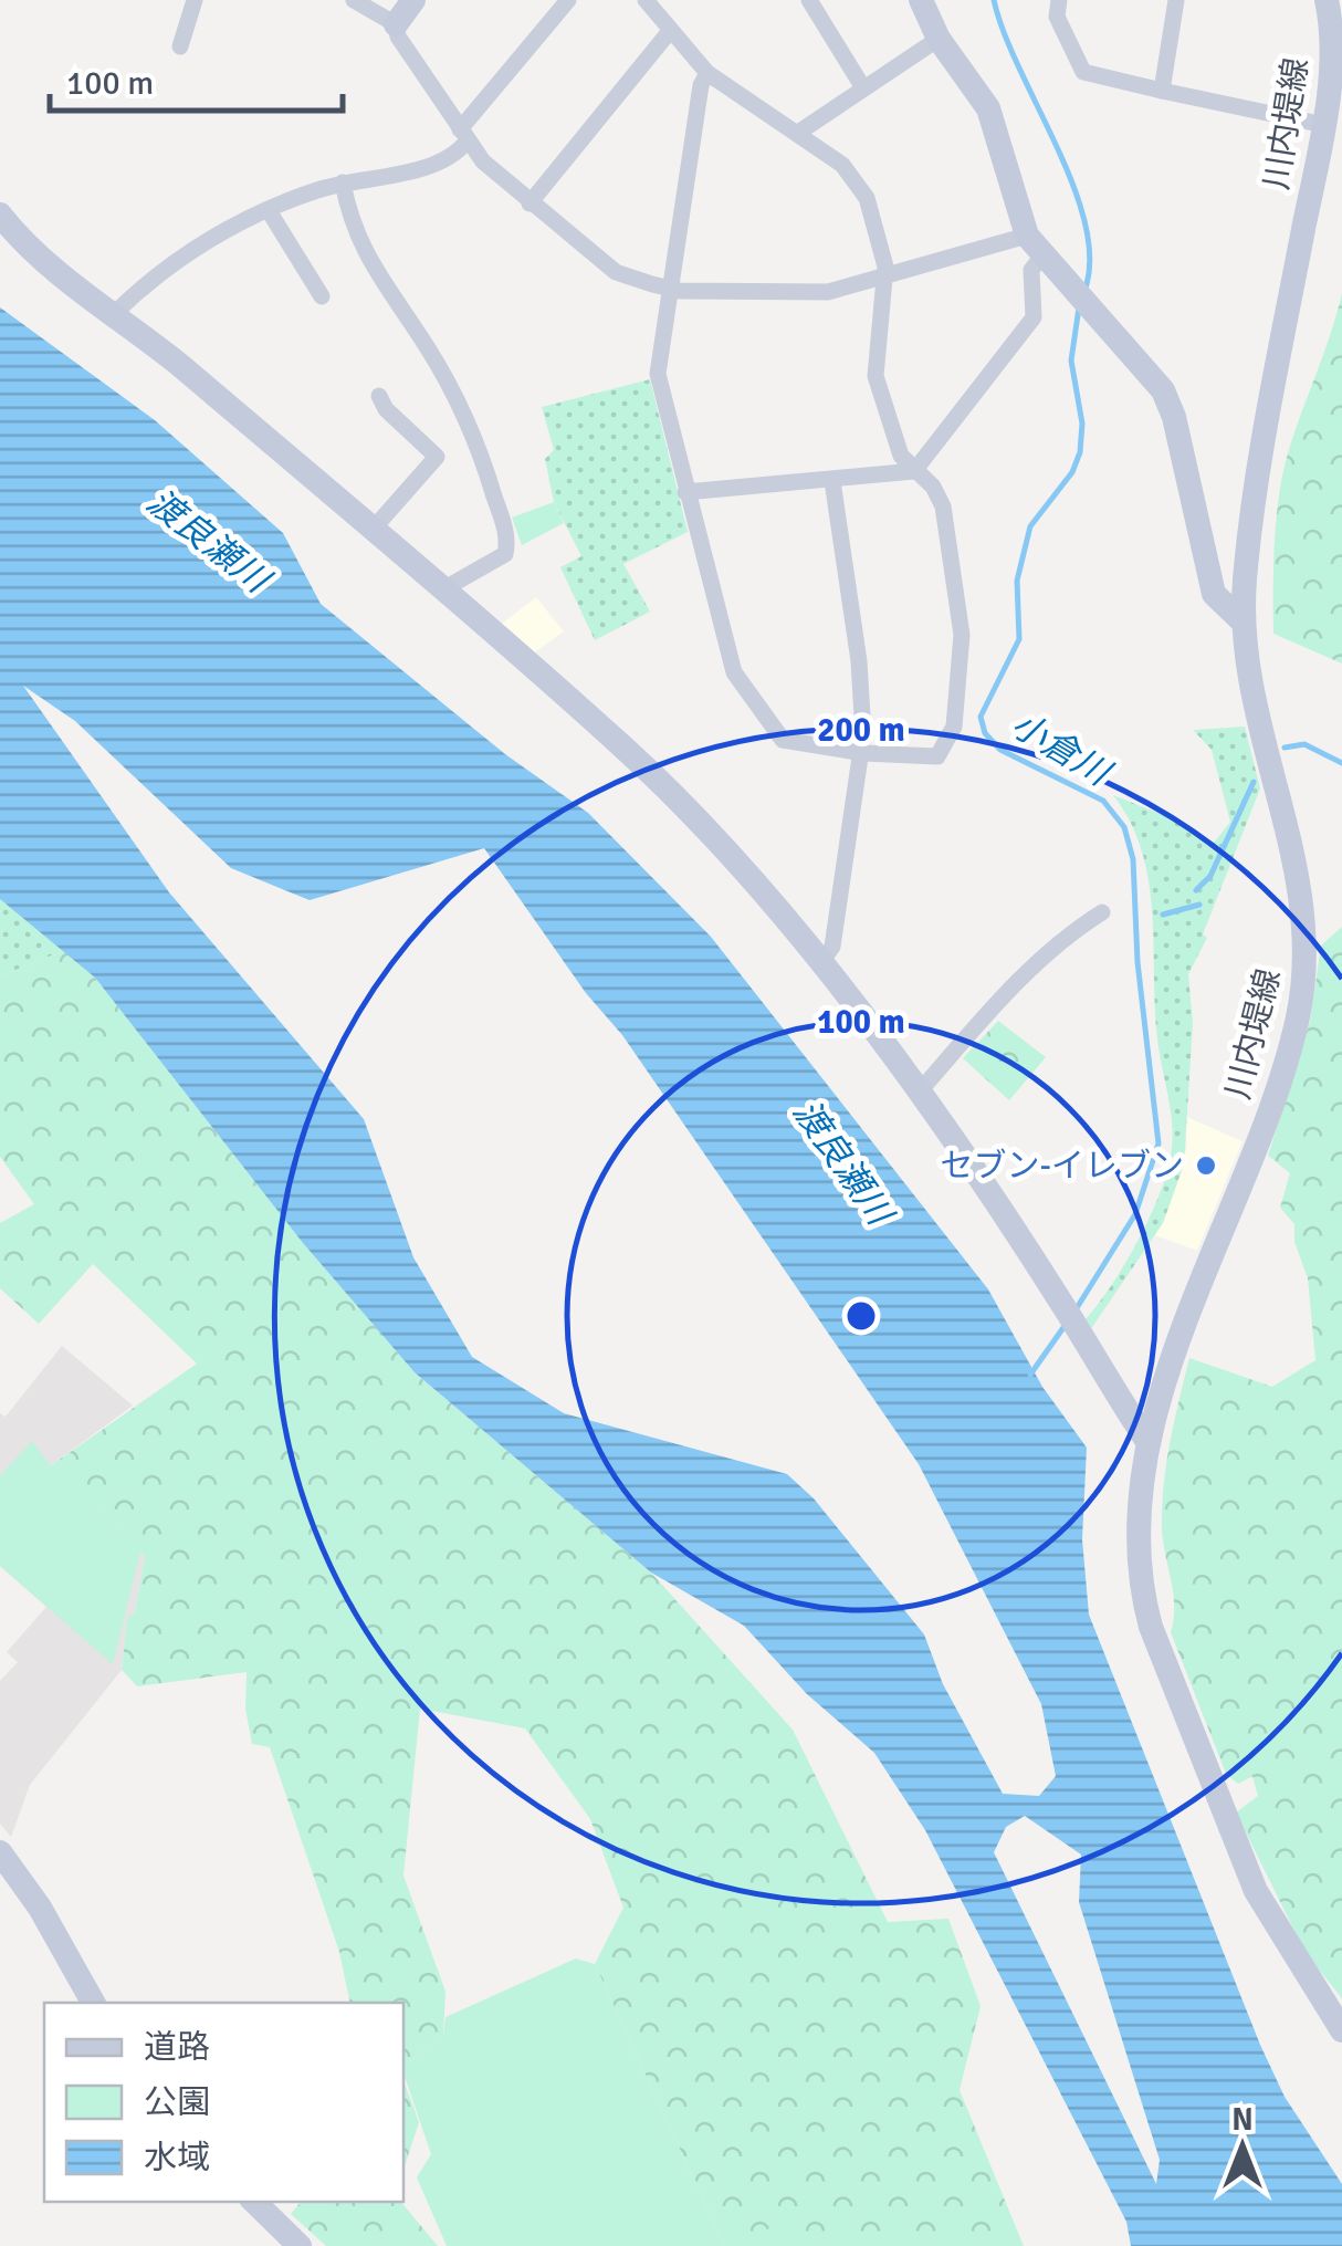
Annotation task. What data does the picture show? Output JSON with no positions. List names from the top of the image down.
{
  "streets": {
    "street": ["川内堤線"]
  },
  "water": ["渡良瀬川", "小倉川"],
  "places": ["セブン-イレブン"],
  "legend": ["道路", "公園", "水域"],
  "scale_bar": "100 m",
  "north": "top",
  "rings": ["200 m", "100 m"]
}
